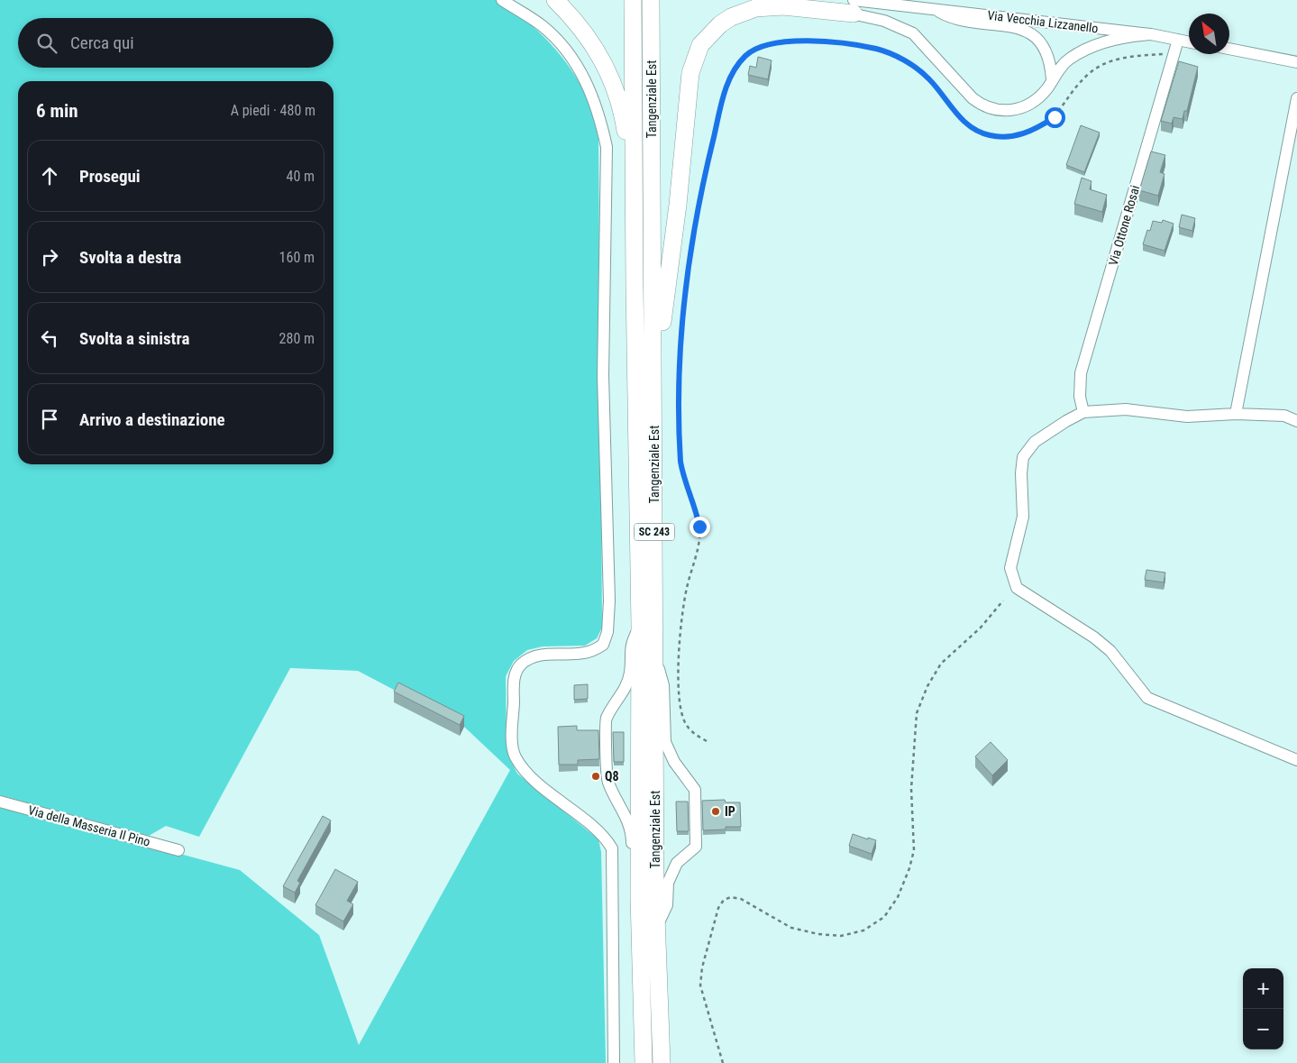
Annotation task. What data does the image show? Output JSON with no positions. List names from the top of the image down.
{
  "streets": {
    "highway": ["Tangenziale Est", "SC 243"],
    "street": ["Via Vecchia Lizzanello", "Via Ottone Rosai", "Via della Masseria Il Pino"]
  },
  "crossings": [
    ["Via Vecchia Lizzanello", "Via Ottone Rosai"]
  ],
  "places": ["Q8", "IP"],
  "north": "top left",
  "page": {
    "search": "Cerca qui",
    "heading": ["6 min", "A piedi · 480 m"],
    "list": [
      ["Prosegui", "40 m"],
      ["Svolta a destra", "160 m"],
      ["Svolta a sinistra", "280 m"],
      "Arrivo a destinazione"
    ],
    "map_buttons": ["+", "−"]
  }
}
